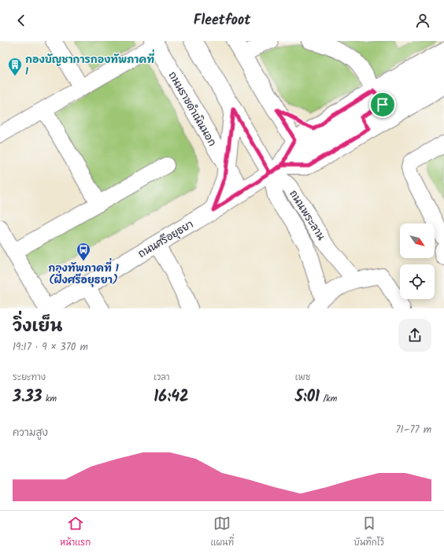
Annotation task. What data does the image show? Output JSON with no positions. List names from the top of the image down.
{
  "streets": {
    "main road": ["ถนนราชดำเนินนอก", "ถนนศรีอยุธยา"],
    "street": ["ถนนพระลาน"]
  },
  "crossings": [
    ["ถนนราชดำเนินนอก", "ถนนศรีอยุธยา"],
    ["ถนนพระลาน", "ถนนศรีอยุธยา"]
  ],
  "places": {
    "building": ["กองบัญชาการกองทัพภาคที่ 1"],
    "bus stop": ["กองทัพภาคที่ 1 (ฝั่งศรีอยุธยา)"]
  },
  "north": "bottom right",
  "page": {
    "header": "Fleetfoot",
    "heading": ["วิ่งเย็น", "19:17 · 9 × 370 m"],
    "stats": [
      ["ระยะทาง", "3.33 km"],
      ["เวลา", "16:42"],
      ["เพซ", "5:01 /km"]
    ],
    "chart": ["ความสูง", "71–77 m"],
    "tabs": ["หน้าแรก", "แผนที่", "บันทึกไว้"]
  }
}
